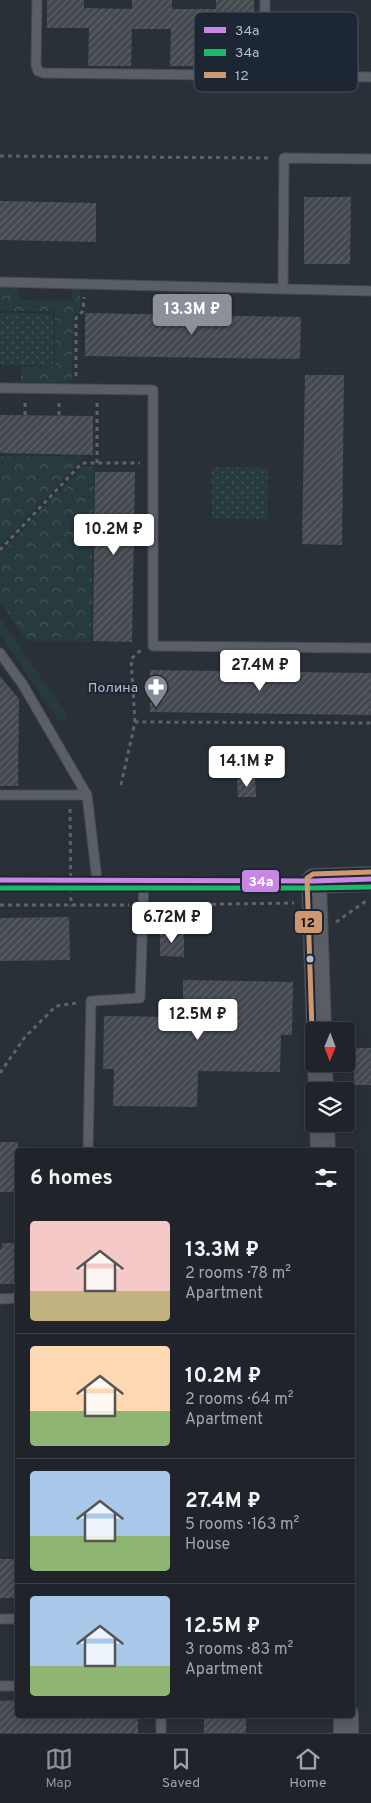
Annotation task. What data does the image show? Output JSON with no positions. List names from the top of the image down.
{
  "places": {
    "pharmacy": ["Полина"]
  },
  "lines": ["transit line 12", "transit line 34а", "transit line 34a"],
  "legend": ["34а", "34a", "12"],
  "north": "bottom",
  "page": {
    "price": [
      "13.3M ₽",
      "10.2M ₽",
      "27.4M ₽",
      "14.1M ₽",
      "6.72M ₽",
      "12.5M ₽"
    ],
    "heading": "6 homes",
    "list": [
      {
        "name": "13.3M ₽",
        "note": "2 rooms · 78 m² · Apartment"
      },
      {
        "name": "10.2M ₽",
        "note": "2 rooms · 64 m² · Apartment"
      },
      {
        "name": "27.4M ₽",
        "note": "5 rooms · 163 m² · House"
      },
      {
        "name": "12.5M ₽",
        "note": "3 rooms · 83 m² · Apartment"
      }
    ],
    "tabs": ["Map", "Saved", "Home"]
  }
}
